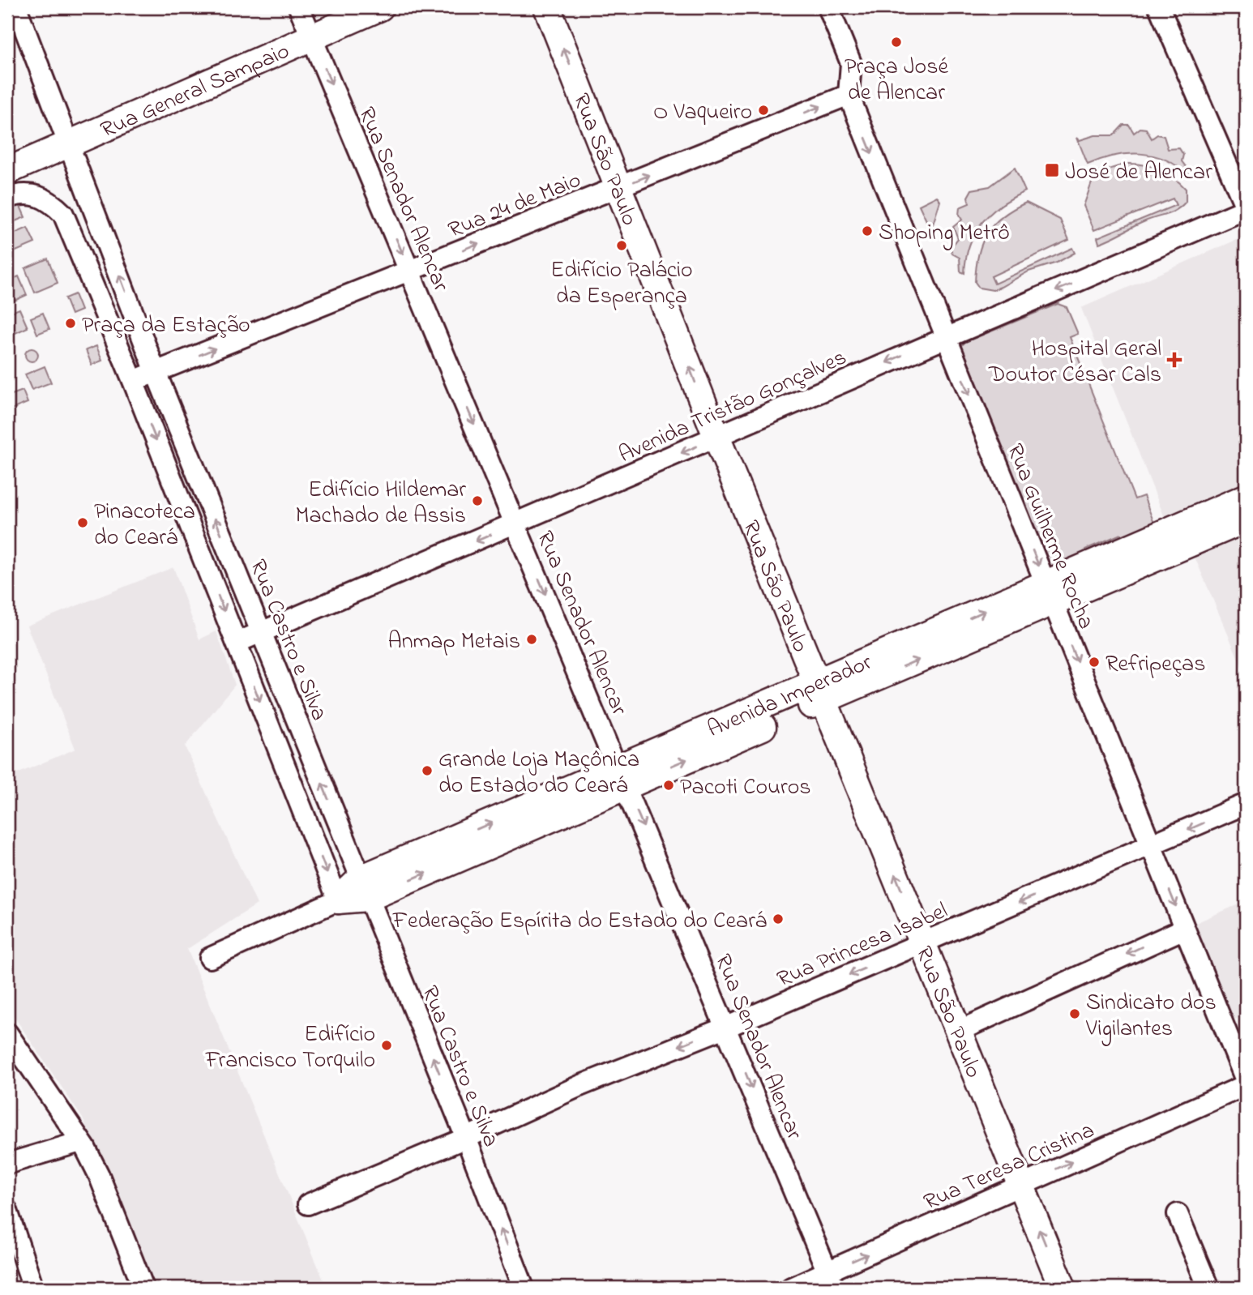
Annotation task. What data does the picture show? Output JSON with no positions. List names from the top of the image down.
{
  "streets": {
    "main road": ["Rua General Sampaio", "Rua São Paulo", "Avenida Imperador"],
    "street": [
      "Rua Senador Alencar",
      "Rua 24 de Maio",
      "Avenida Tristão Gonçalves",
      "Rua Guilherme Rocha",
      "Rua Castro e Silva",
      "Rua Princesa Isabel",
      "Rua Teresa Cristina"
    ]
  },
  "crossings": [
    ["Rua General Sampaio", "Rua Senador Alencar"],
    ["Rua General Sampaio", "Rua Castro e Silva"],
    ["Rua São Paulo", "Rua 24 de Maio"],
    ["Rua São Paulo", "Avenida Tristão Gonçalves"],
    ["Rua São Paulo", "Avenida Imperador"],
    ["Rua São Paulo", "Rua Princesa Isabel"],
    ["Rua São Paulo", "Rua Teresa Cristina"],
    ["Rua Senador Alencar", "Rua 24 de Maio"],
    ["Rua Senador Alencar", "Avenida Tristão Gonçalves"],
    ["Rua Senador Alencar", "Avenida Imperador"],
    ["Rua Senador Alencar", "Rua Princesa Isabel"],
    ["Rua Senador Alencar", "Rua Teresa Cristina"],
    ["Rua 24 de Maio", "Rua Guilherme Rocha"],
    ["Rua 24 de Maio", "Rua Castro e Silva"],
    ["Avenida Tristão Gonçalves", "Rua Guilherme Rocha"],
    ["Avenida Tristão Gonçalves", "Rua Castro e Silva"],
    ["Rua Guilherme Rocha", "Avenida Imperador"],
    ["Rua Guilherme Rocha", "Rua Princesa Isabel"],
    ["Rua Castro e Silva", "Avenida Imperador"],
    ["Rua Castro e Silva", "Rua Princesa Isabel"]
  ],
  "one_way": [
    "Rua São Paulo",
    "Rua Senador Alencar",
    "Rua 24 de Maio",
    "Avenida Tristão Gonçalves",
    "Rua Guilherme Rocha",
    "Avenida Imperador",
    "Rua Princesa Isabel"
  ],
  "places": {
    "other": [
      "Praça José de Alencar",
      "O Vaqueiro",
      "Shoping Metrô",
      "Edifício Palácio da Esperança",
      "Praça da Estação",
      "Edifício Hildemar Machado de Assis",
      "Pinacoteca do Ceará",
      "Anmap Metais",
      "Refripeças",
      "Grande Loja Maçônica do Estado do Ceará",
      "Pacoti Couros",
      "Federação Espírita do Estado do Ceará",
      "Sindicato dos Vigilantes",
      "Edifício Francisco Torquilo"
    ],
    "transit": ["José de Alencar"],
    "health": ["Hospital Geral Doutor César Cals"]
  }
}
